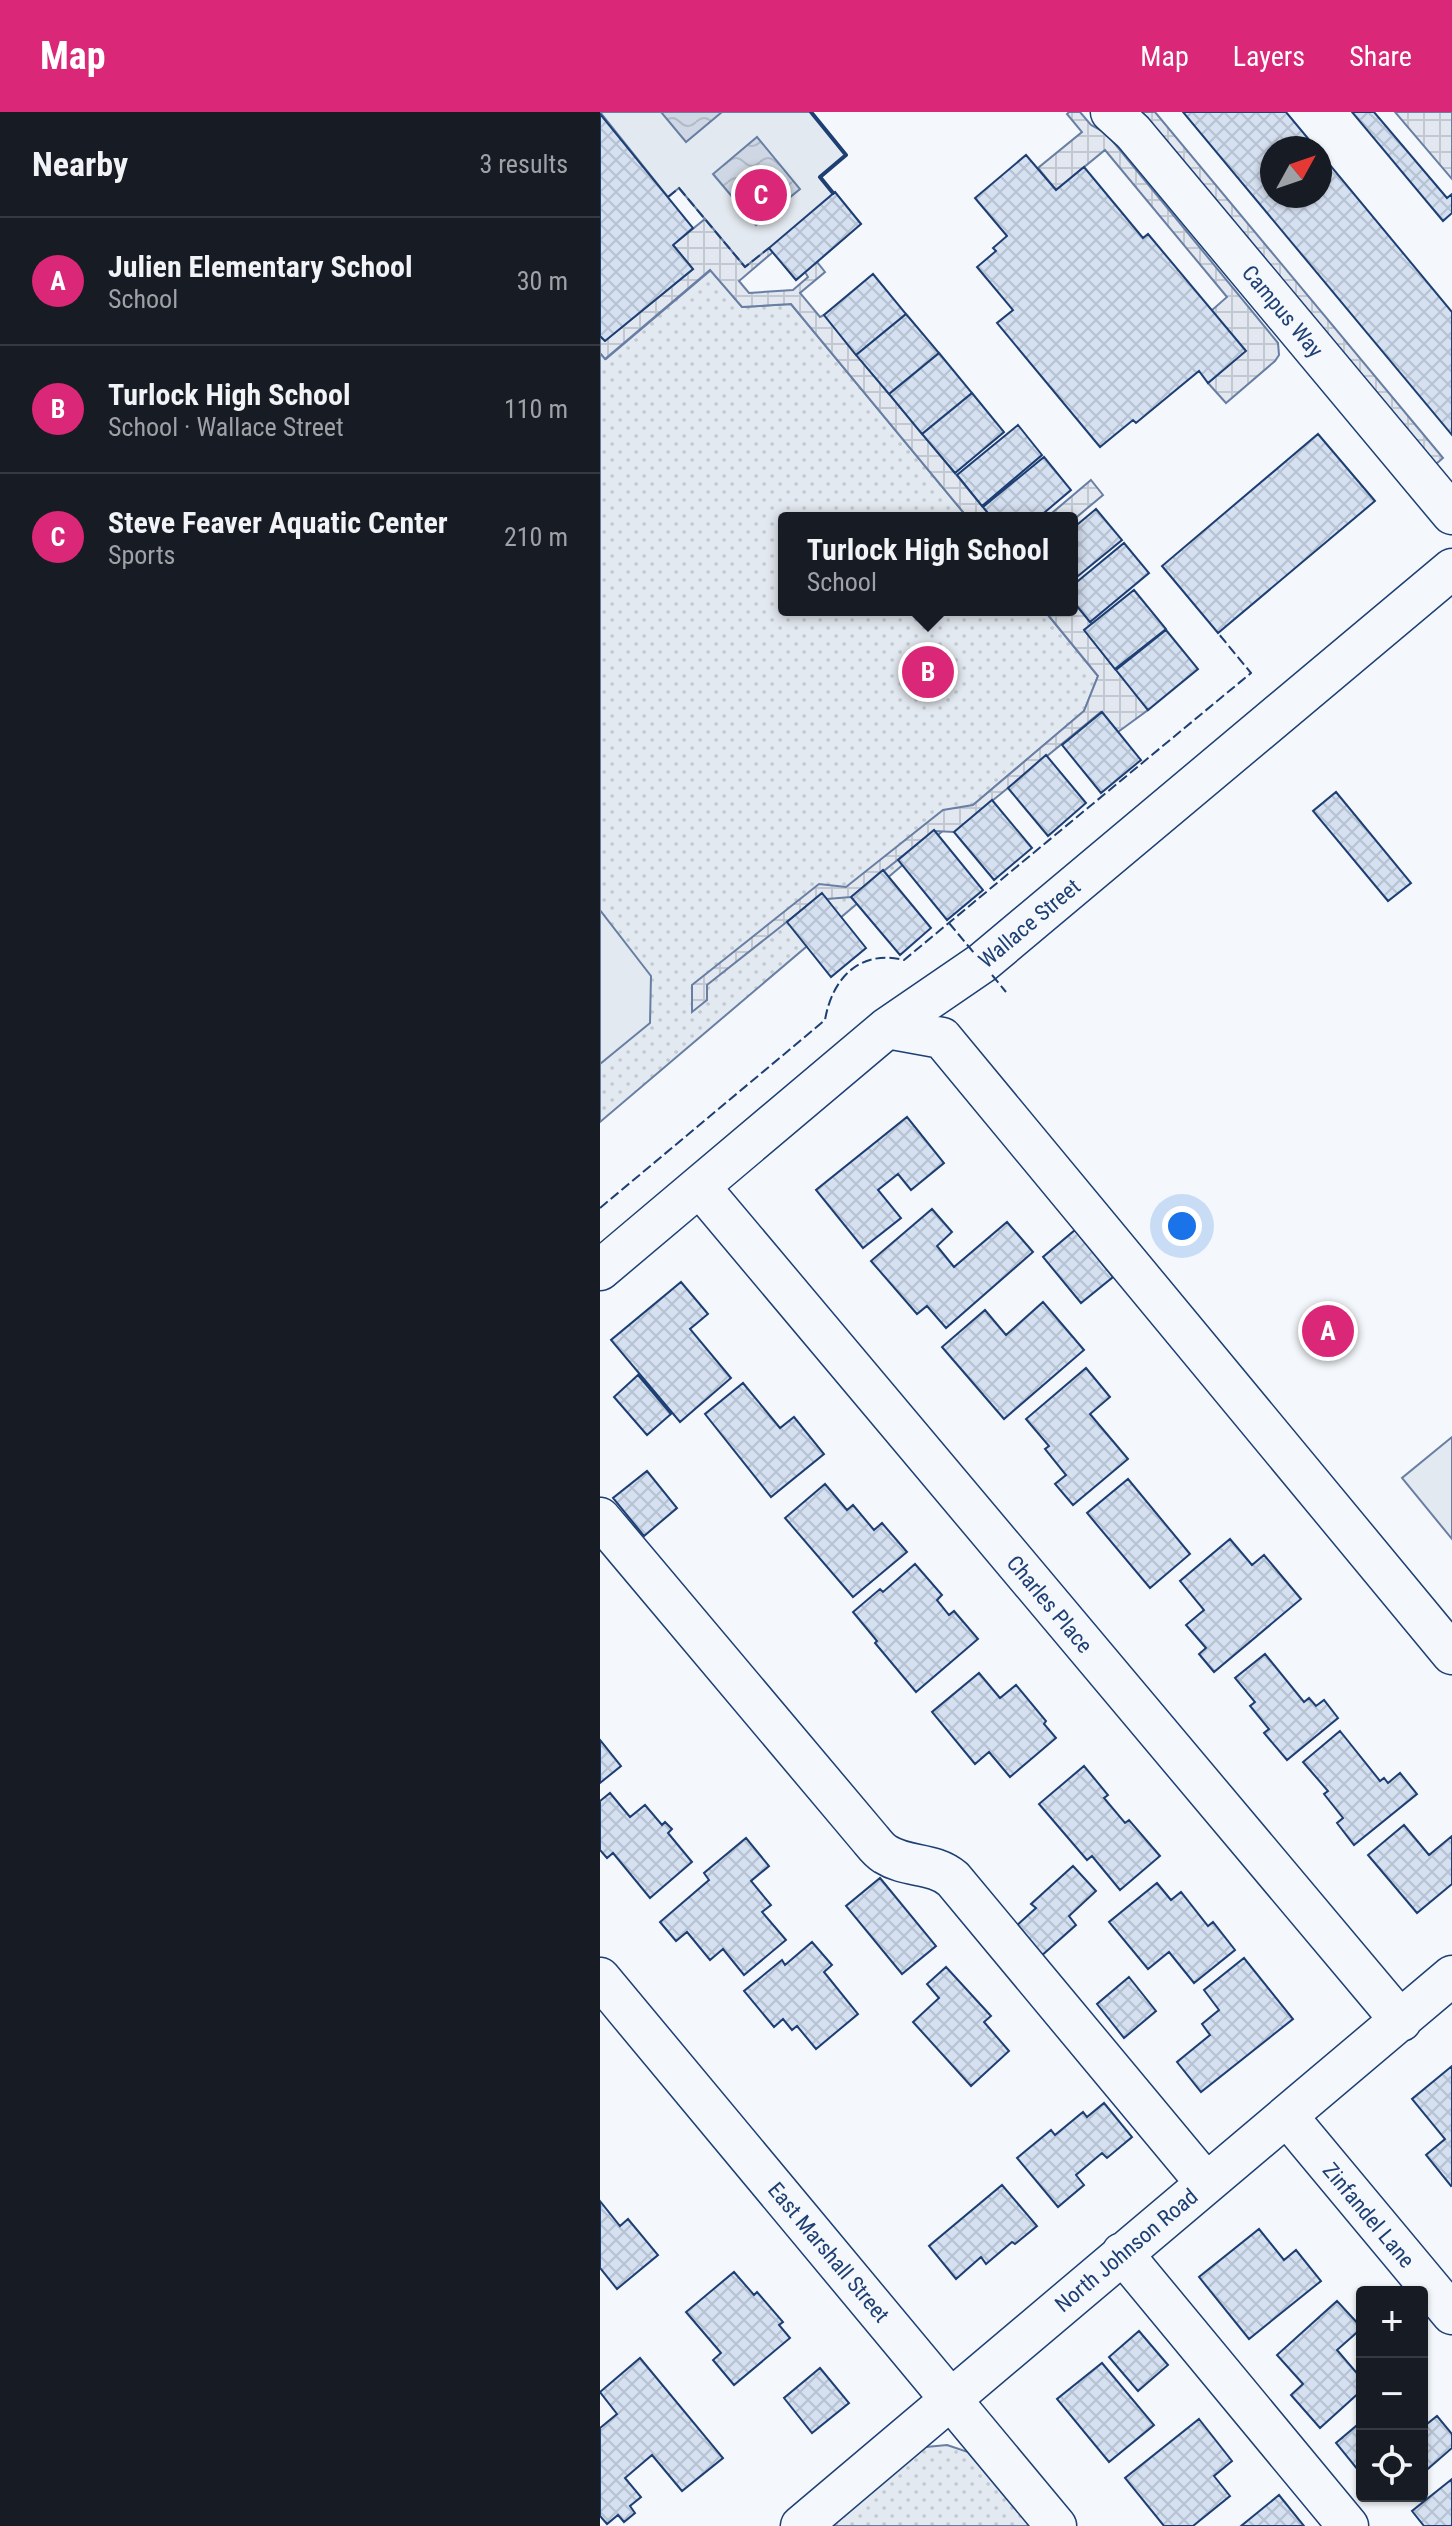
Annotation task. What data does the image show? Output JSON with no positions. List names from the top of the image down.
{
  "streets": {
    "street": [
      "Campus Way",
      "Wallace Street",
      "Charles Place",
      "Zinfandel Lane",
      "North Johnson Road",
      "East Marshall Street"
    ]
  },
  "crossings": [
    ["Wallace Street", "Charles Place"],
    ["Charles Place", "North Johnson Road"],
    ["Zinfandel Lane", "North Johnson Road"],
    ["North Johnson Road", "East Marshall Street"]
  ],
  "north": "top right",
  "page": {
    "header": "Map",
    "nav": ["Map", "Layers", "Share"],
    "heading": ["Nearby", "3 results"],
    "pins": ["C", "B", "A"],
    "list": [
      {
        "mark": "A",
        "name": "Julien Elementary School",
        "note": "School",
        "value": "30 m"
      },
      {
        "mark": "B",
        "name": "Turlock High School",
        "note": "School · Wallace Street",
        "value": "110 m"
      },
      {
        "mark": "C",
        "name": "Steve Feaver Aquatic Center",
        "note": "Sports",
        "value": "210 m"
      }
    ],
    "popup": ["Turlock High School", "School"],
    "map_buttons": ["+", "−"]
  }
}
